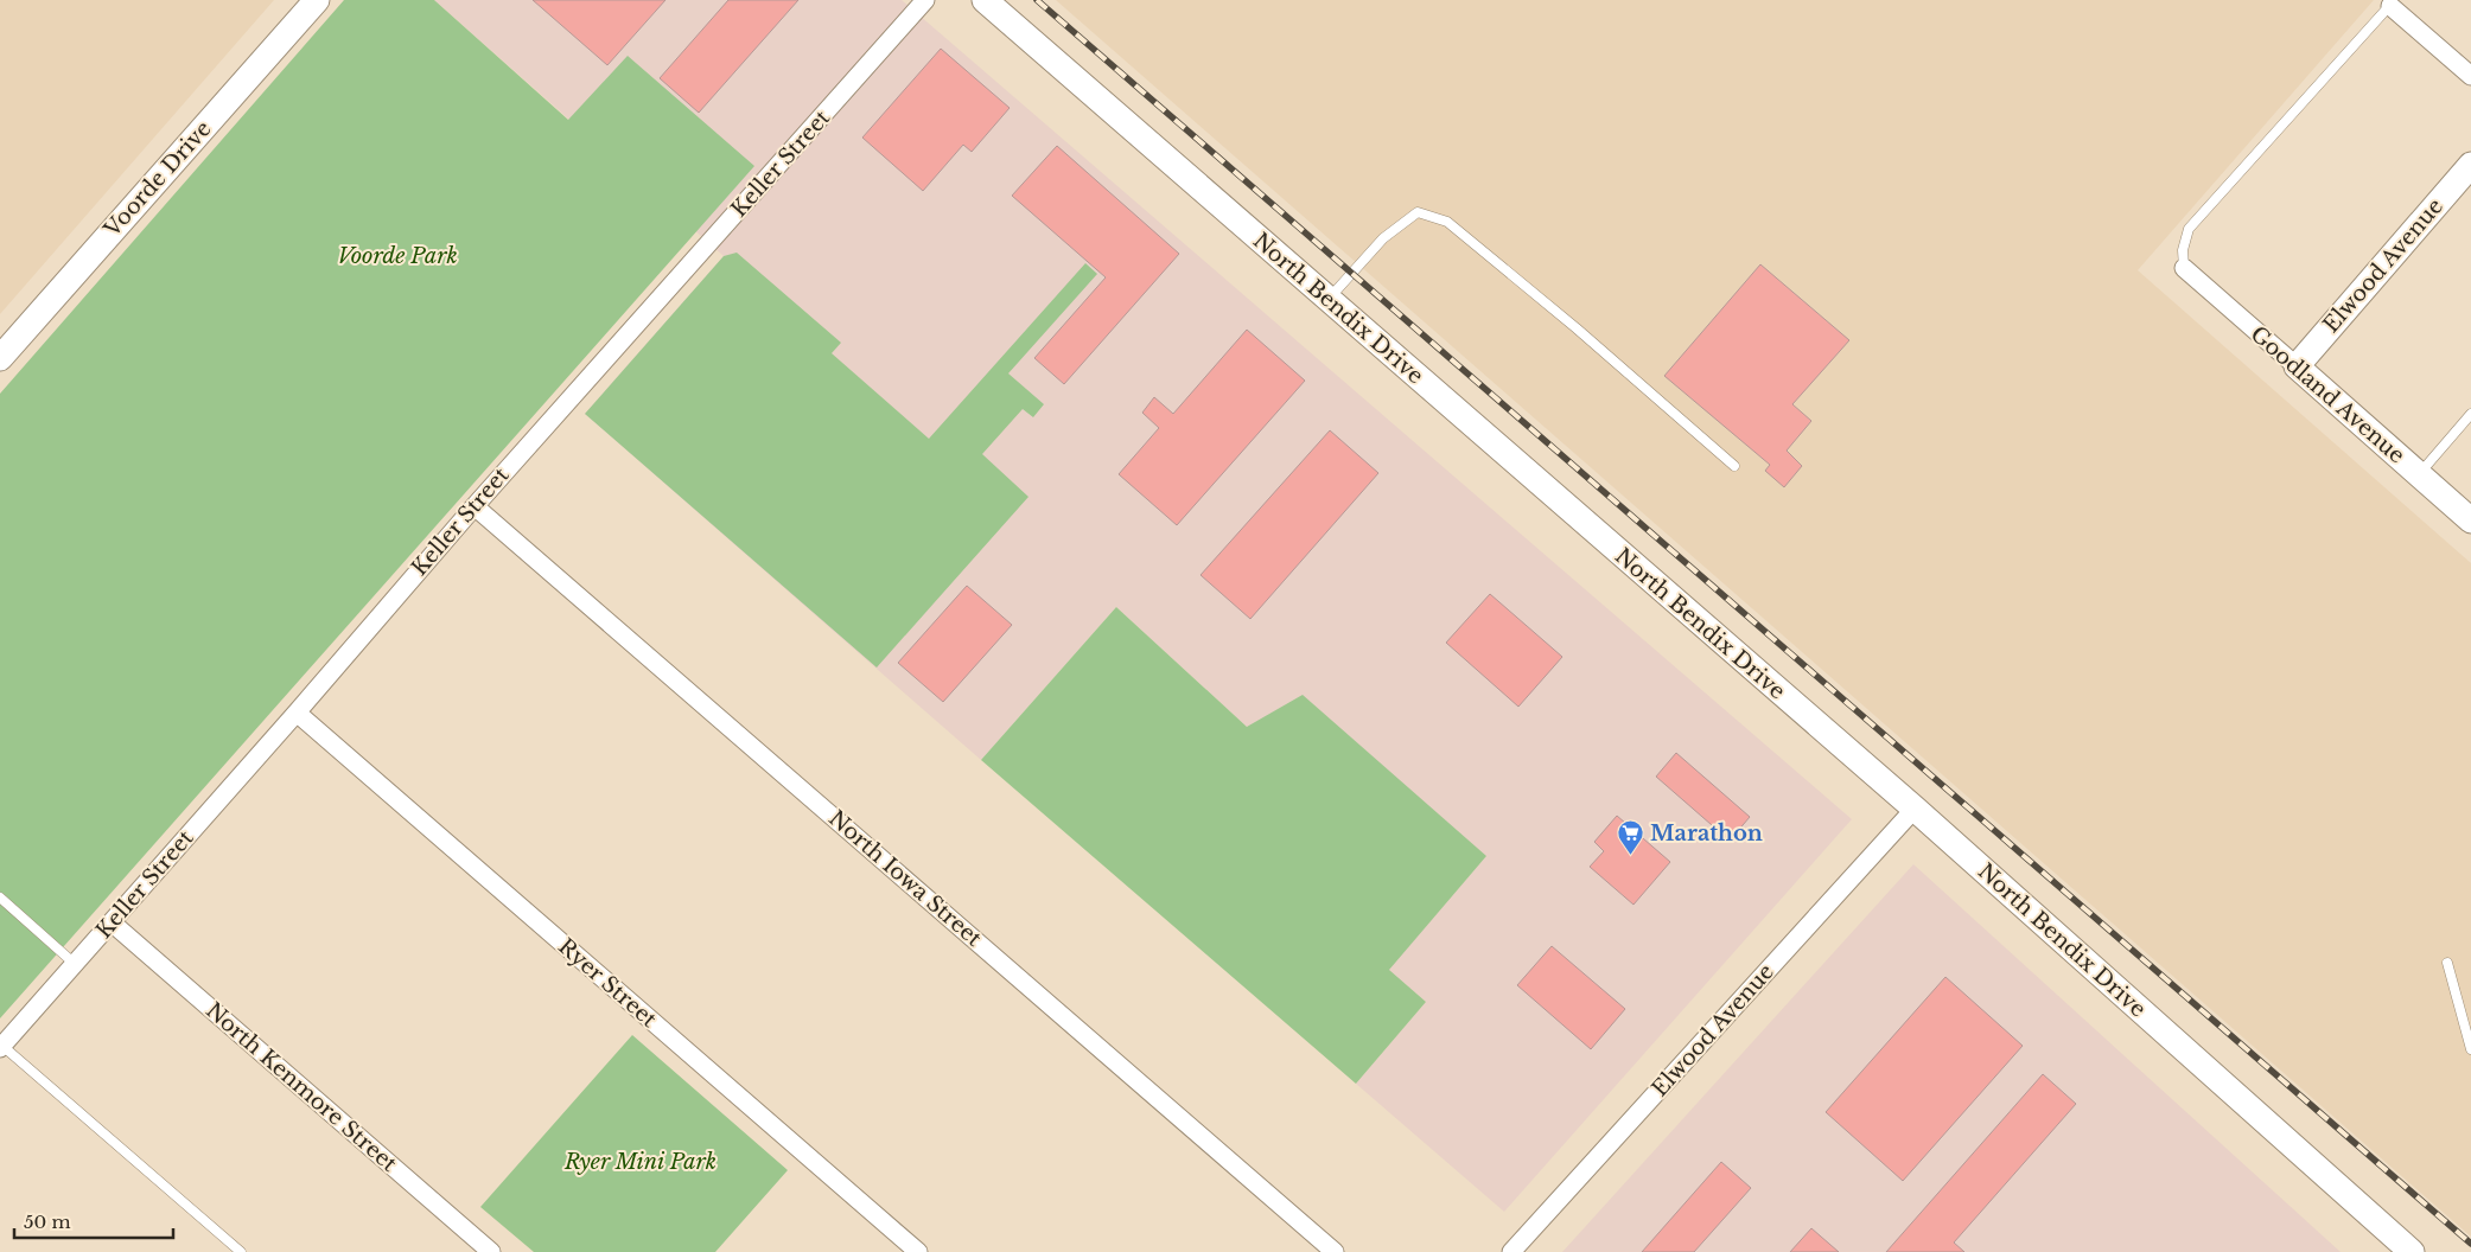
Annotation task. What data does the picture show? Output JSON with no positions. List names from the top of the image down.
{
  "streets": {
    "street": [
      "Keller Street",
      "Voorde Drive",
      "Elwood Avenue",
      "North Bendix Drive",
      "Goodland Avenue",
      "North Iowa Street",
      "Ryer Street",
      "North Kenmore Street"
    ]
  },
  "crossings": [
    ["Keller Street", "North Iowa Street"],
    ["Keller Street", "Ryer Street"],
    ["Keller Street", "North Kenmore Street"],
    ["Elwood Avenue", "North Bendix Drive"],
    ["Elwood Avenue", "Goodland Avenue"]
  ],
  "parks": ["Voorde Park", "Ryer Mini Park"],
  "places": {
    "supermarket": ["Marathon"]
  },
  "scale_bar": "50 m"
}
